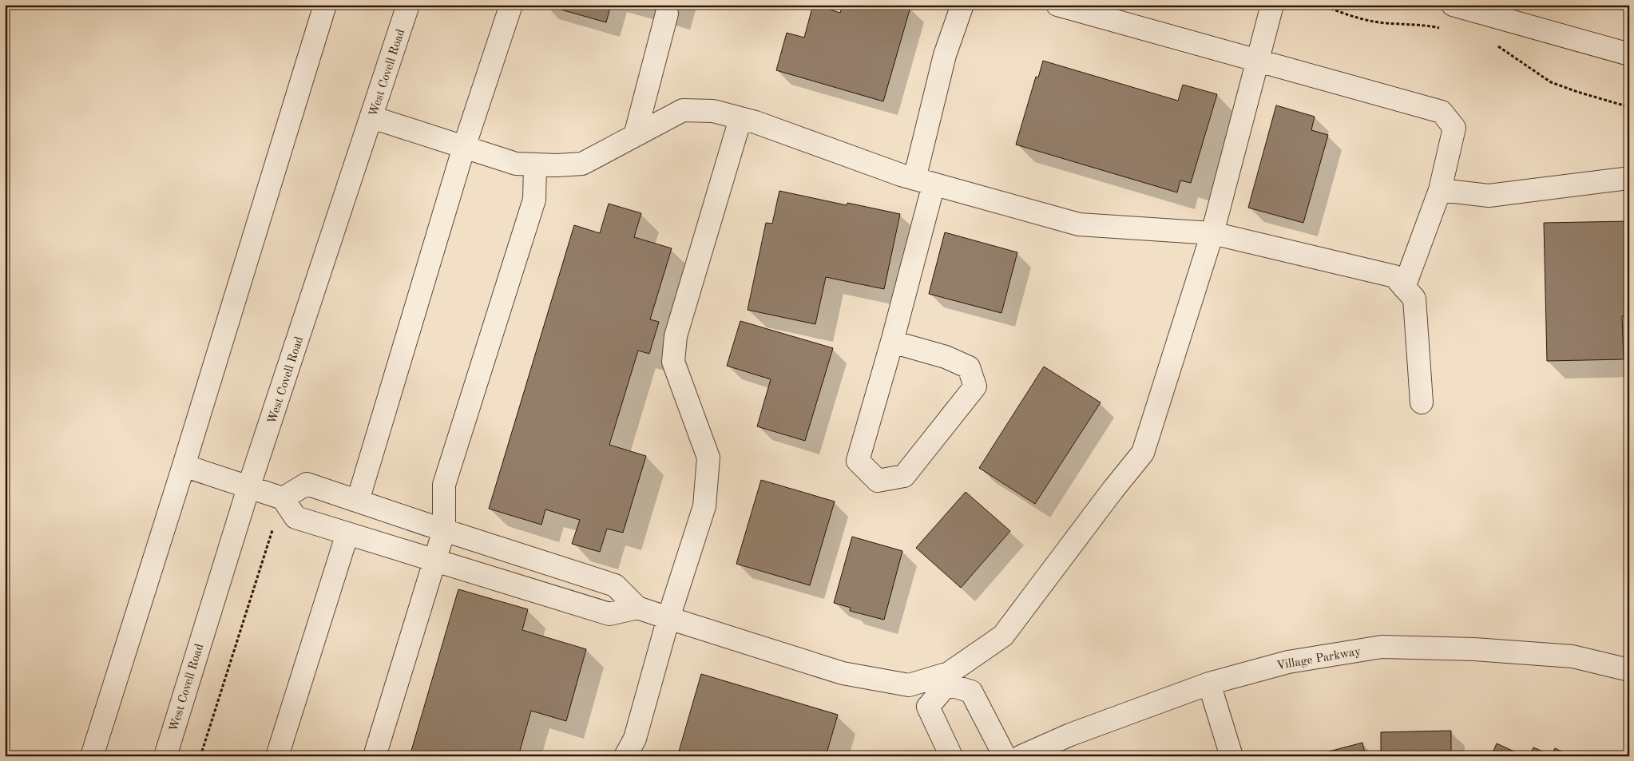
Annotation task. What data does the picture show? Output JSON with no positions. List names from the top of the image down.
{
  "streets": {
    "street": ["West Covell Road", "Village Parkway"]
  }
}
